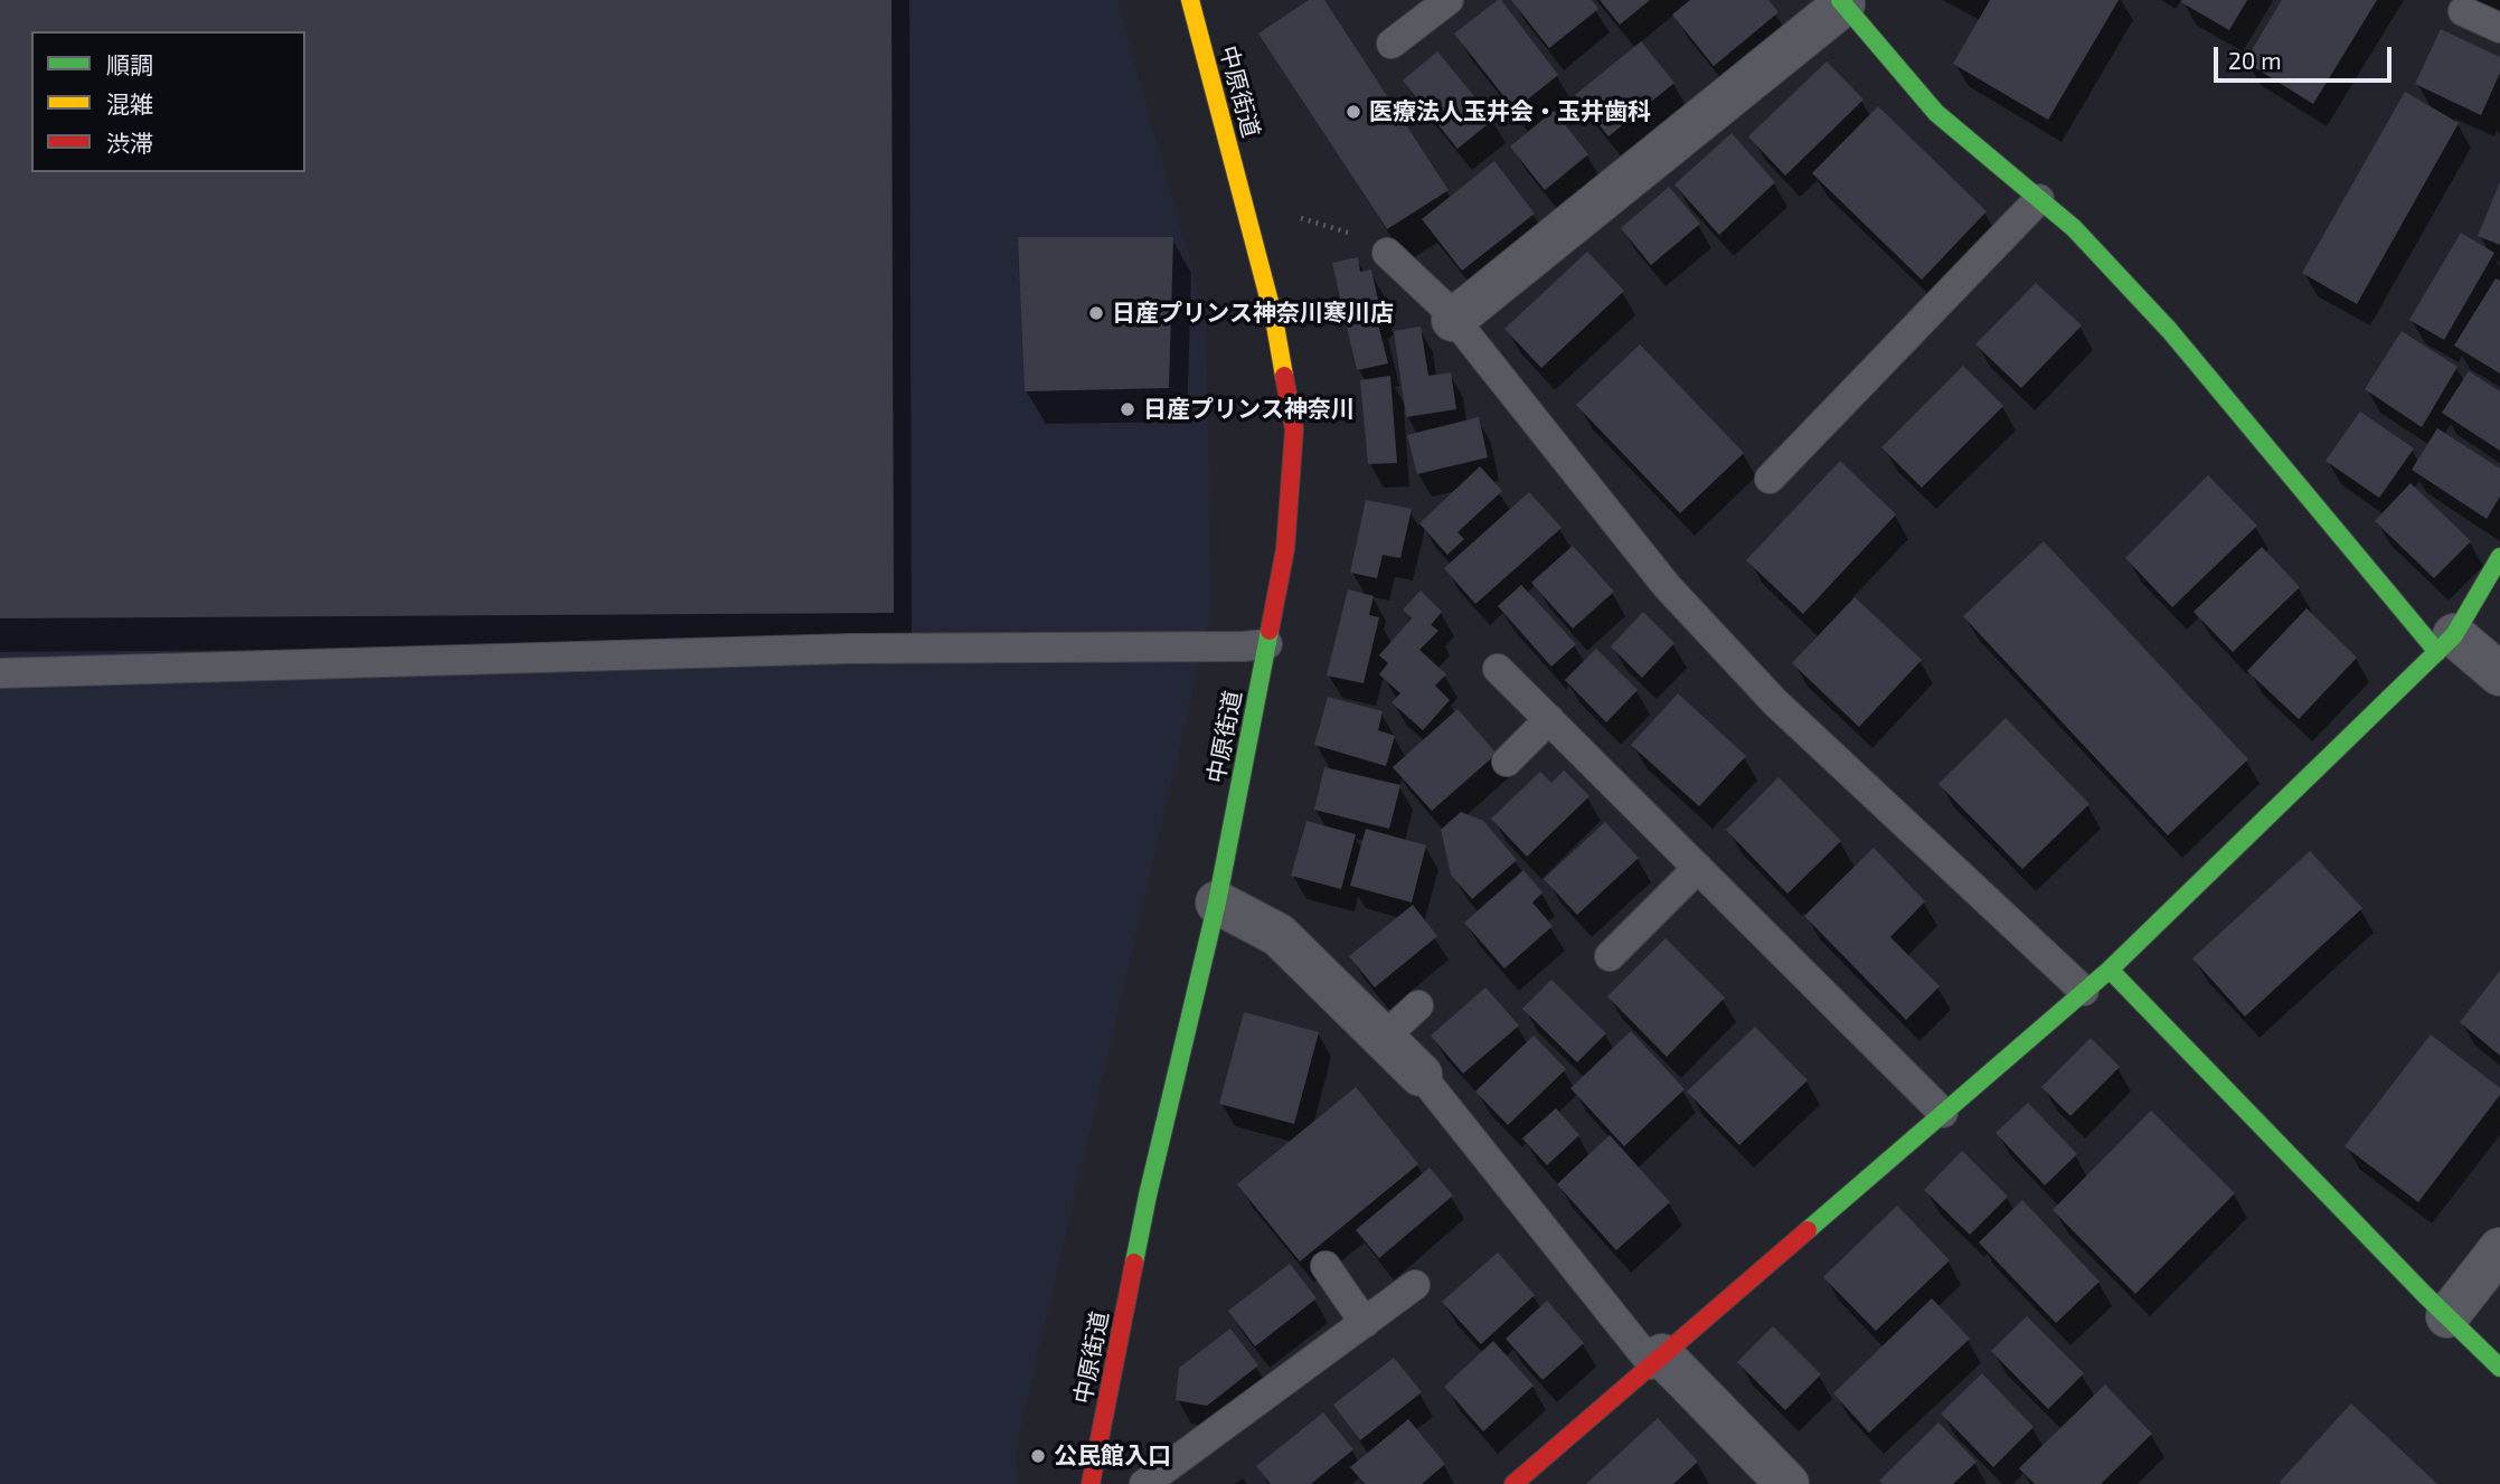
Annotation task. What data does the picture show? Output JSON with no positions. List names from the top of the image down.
{
  "streets": {
    "street": ["中原街道"]
  },
  "places": [
    "医療法人玉井会・玉井歯科",
    "日産プリンス神奈川寒川店",
    "日産プリンス神奈川",
    "公民館入口"
  ],
  "legend": ["順調", "混雑", "渋滞"],
  "scale_bar": "20 m"
}
